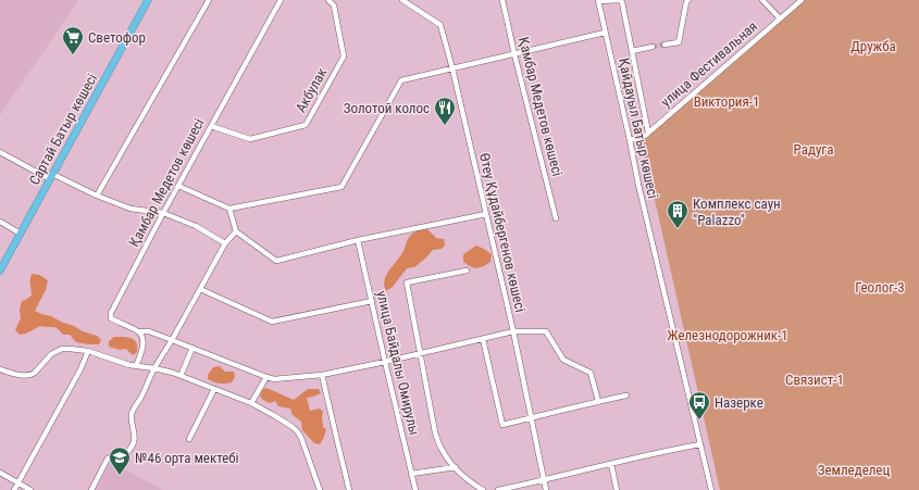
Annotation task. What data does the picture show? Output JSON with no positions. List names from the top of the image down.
{
  "streets": {
    "highway": ["Сартай Батыр көшесі"],
    "street": [
      "улица Фестивальная",
      "Акбулак",
      "Қамбар Медетов көшесі",
      "Қайдауыл Батыр көшесі",
      "Өтеу Құдайбергенов көшесі",
      "улица Байдалы Омирулы"
    ]
  },
  "crossings": [
    ["улица Фестивальная", "Қайдауыл Батыр көшесі"],
    ["Акбулак", "Қамбар Медетов көшесі"]
  ],
  "parks": [
    "Дружба",
    "Виктория-1",
    "Радуга",
    "Геолог-3",
    "Железнодорожник-1",
    "Связист-1",
    "Земледелец"
  ],
  "places": {
    "supermarket": ["Светофор"],
    "restaurant": ["Золотой колос"],
    "building": ["Комплекс саун \"Palazzo\""],
    "bus stop": ["Назерке"],
    "school or university": ["№46 орта мектебі"]
  }
}
